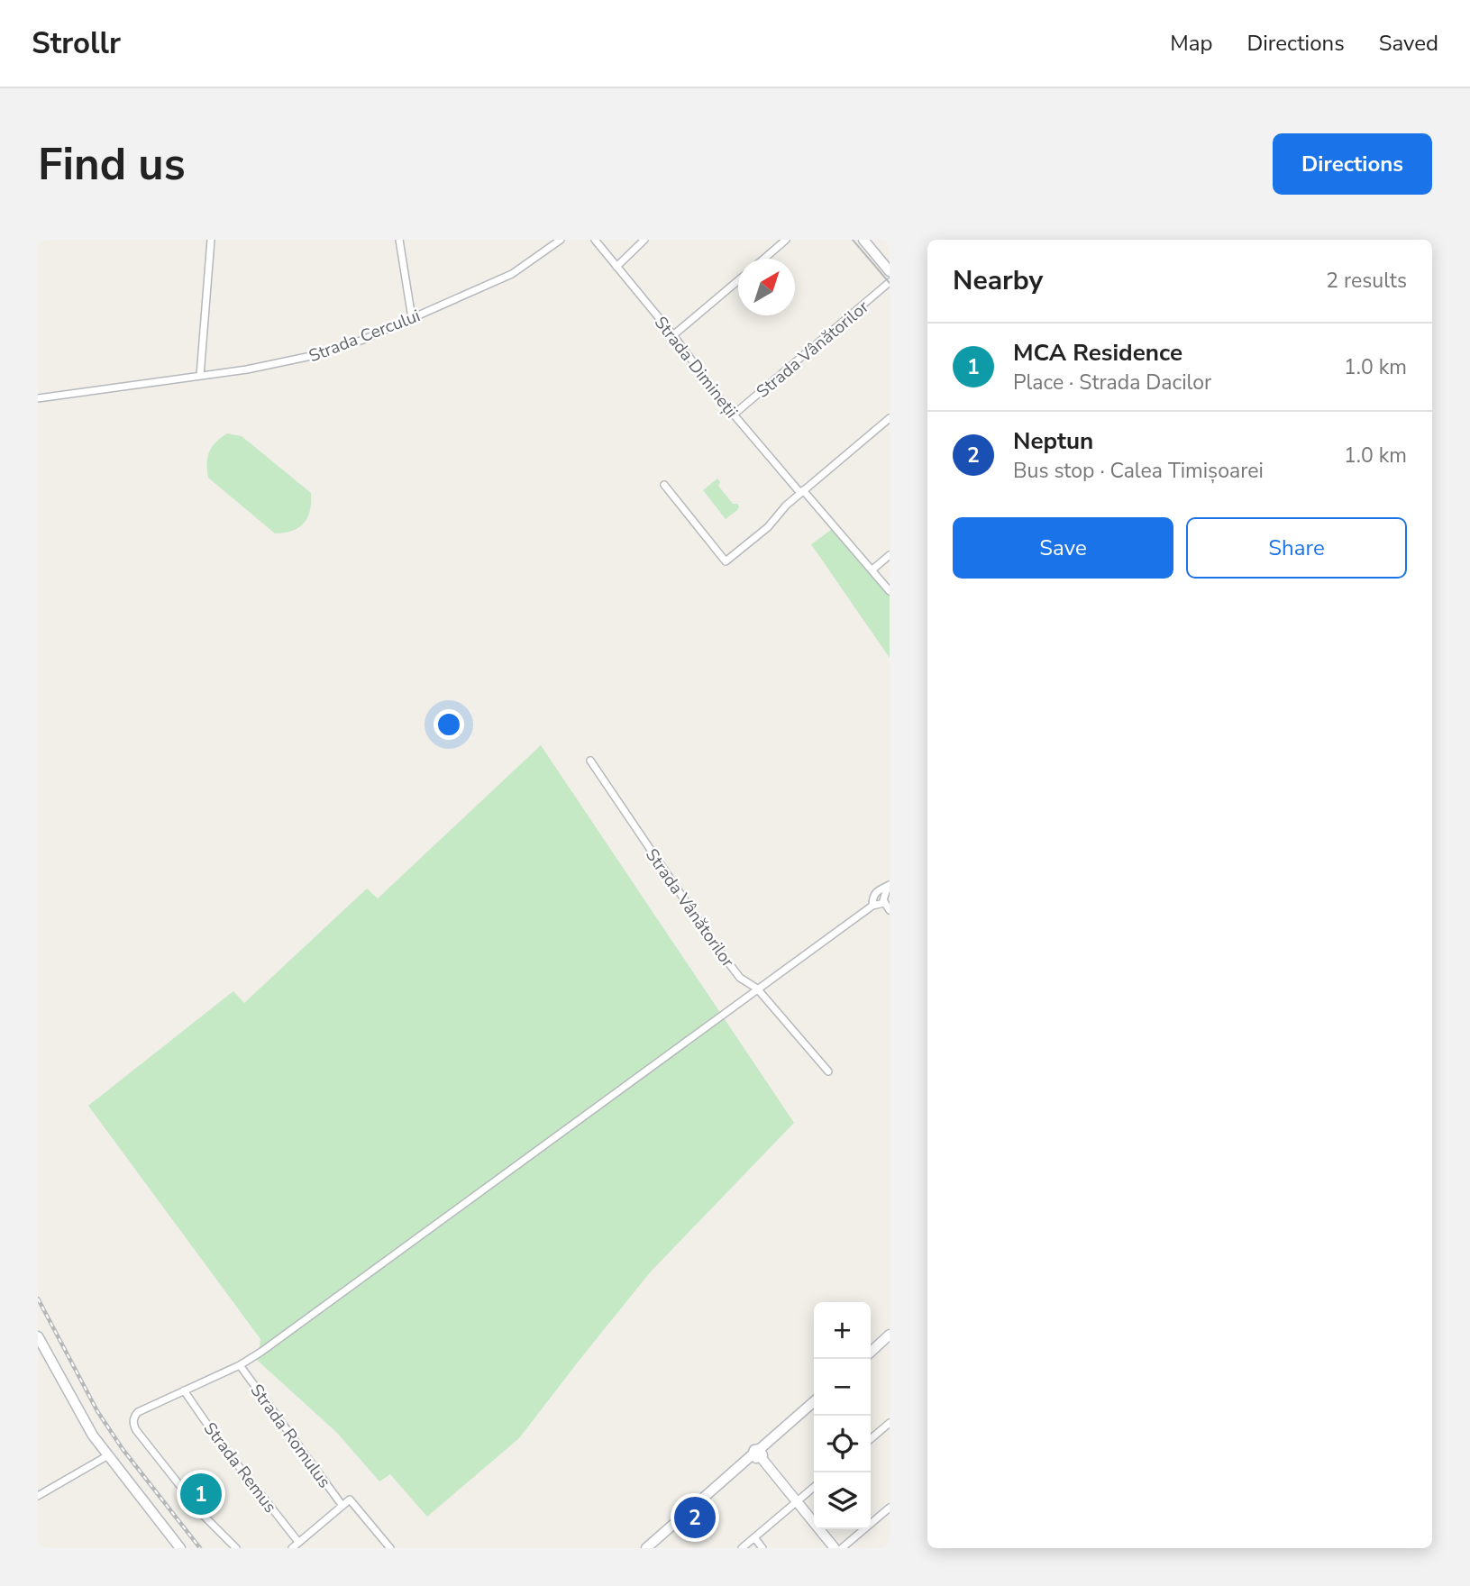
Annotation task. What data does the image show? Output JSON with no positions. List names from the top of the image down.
{
  "streets": {
    "street": [
      "Strada Cercului",
      "Strada Vânătorilor",
      "Strada Dimineții",
      "Strada Romulus",
      "Strada Remus"
    ]
  },
  "crossings": [
    ["Strada Vânătorilor", "Strada Dimineții"]
  ],
  "north": "top right",
  "page": {
    "header": "Strollr",
    "nav": ["Map", "Directions", "Saved"],
    "buttons": [
      "Directions",
      ["Save", "Share"]
    ],
    "title": "Find us",
    "heading": ["Nearby", "2 results"],
    "list": [
      {
        "mark": "1",
        "name": "MCA Residence",
        "note": "Place · Strada Dacilor",
        "value": "1.0 km"
      },
      {
        "mark": "2",
        "name": "Neptun",
        "note": "Bus stop · Calea Timișoarei",
        "value": "1.0 km"
      }
    ],
    "map_buttons": ["+", "−"],
    "pins": ["1", "2"]
  }
}
